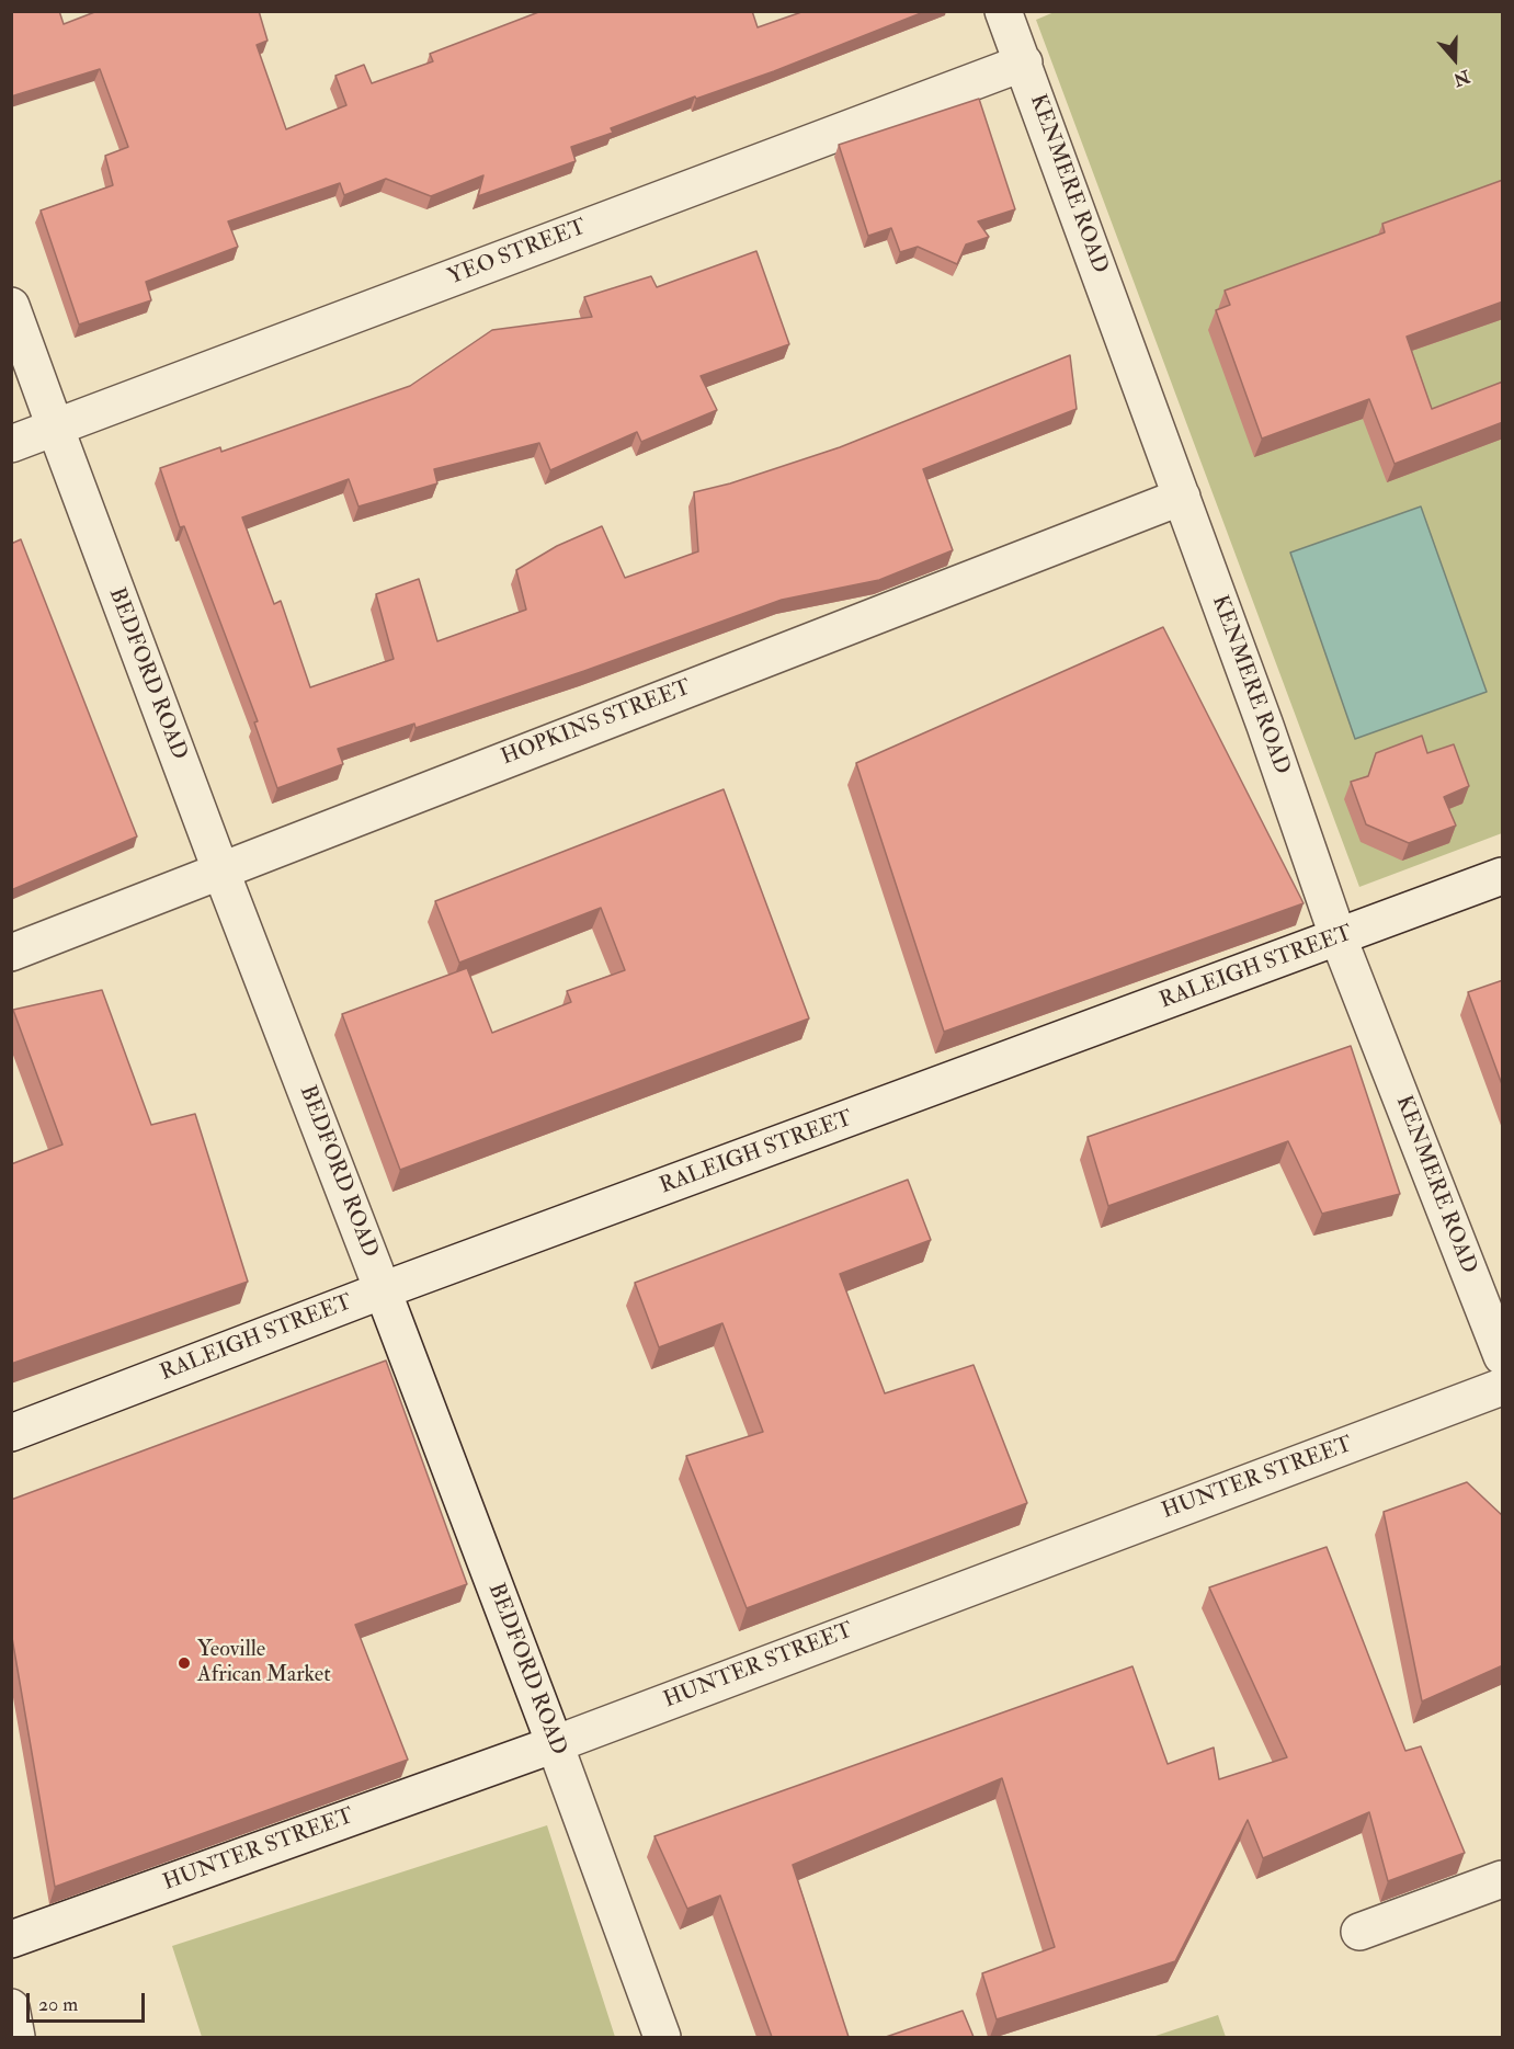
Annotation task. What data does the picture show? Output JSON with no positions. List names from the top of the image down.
{
  "streets": {
    "street": [
      "KENMERE ROAD",
      "YEO STREET",
      "BEDFORD ROAD",
      "HOPKINS STREET",
      "RALEIGH STREET",
      "HUNTER STREET"
    ]
  },
  "crossings": [
    ["KENMERE ROAD", "YEO STREET"],
    ["KENMERE ROAD", "HOPKINS STREET"],
    ["KENMERE ROAD", "RALEIGH STREET"],
    ["YEO STREET", "BEDFORD ROAD"],
    ["BEDFORD ROAD", "HOPKINS STREET"],
    ["BEDFORD ROAD", "RALEIGH STREET"],
    ["BEDFORD ROAD", "HUNTER STREET"]
  ],
  "places": ["Yeoville African Market"],
  "scale_bar": "20 m",
  "north": "bottom"
}
